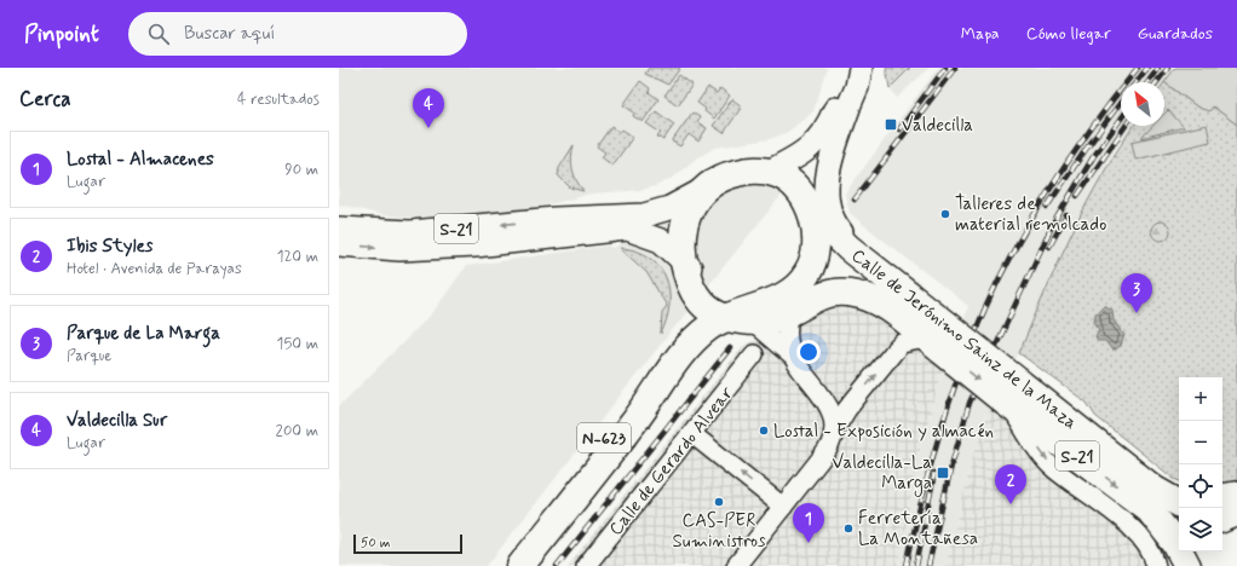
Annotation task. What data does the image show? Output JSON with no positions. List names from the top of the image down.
{
  "streets": {
    "highway": ["S-21", "Calle de Jerónimo Sainz de la Maza", "N-623"],
    "street": ["Calle de Gerardo Alvear"]
  },
  "crossings": [
    ["S-21", "Calle de Jerónimo Sainz de la Maza"],
    ["S-21", "N-623"],
    ["Calle de Jerónimo Sainz de la Maza", "N-623"]
  ],
  "places": {
    "transit": ["Valdecilla", "Valdecilla-La Marga"],
    "other": [
      "Talleres de material remolcado",
      "Lostal - Exposición y almacén",
      "CAS-PER Suministros",
      "Ferretería La Montañesa"
    ]
  },
  "scale_bar": "50 m",
  "north": "top left",
  "page": {
    "header": "Pinpoint",
    "search": "Buscar aquí",
    "nav": ["Mapa", "Cómo llegar", "Guardados"],
    "heading": ["Cerca", "4 resultados"],
    "pins": [
      "4",
      "3",
      "2",
      "1"
    ],
    "list": [
      {
        "mark": "1",
        "name": "Lostal - Almacenes",
        "note": "Lugar",
        "value": "90 m"
      },
      {
        "mark": "2",
        "name": "Ibis Styles",
        "note": "Hotel · Avenida de Parayas",
        "value": "120 m"
      },
      {
        "mark": "3",
        "name": "Parque de La Marga",
        "note": "Parque",
        "value": "150 m"
      },
      {
        "mark": "4",
        "name": "Valdecilla Sur",
        "note": "Lugar",
        "value": "200 m"
      }
    ],
    "map_buttons": ["+", "−"],
    "scale": "50 m"
  }
}
